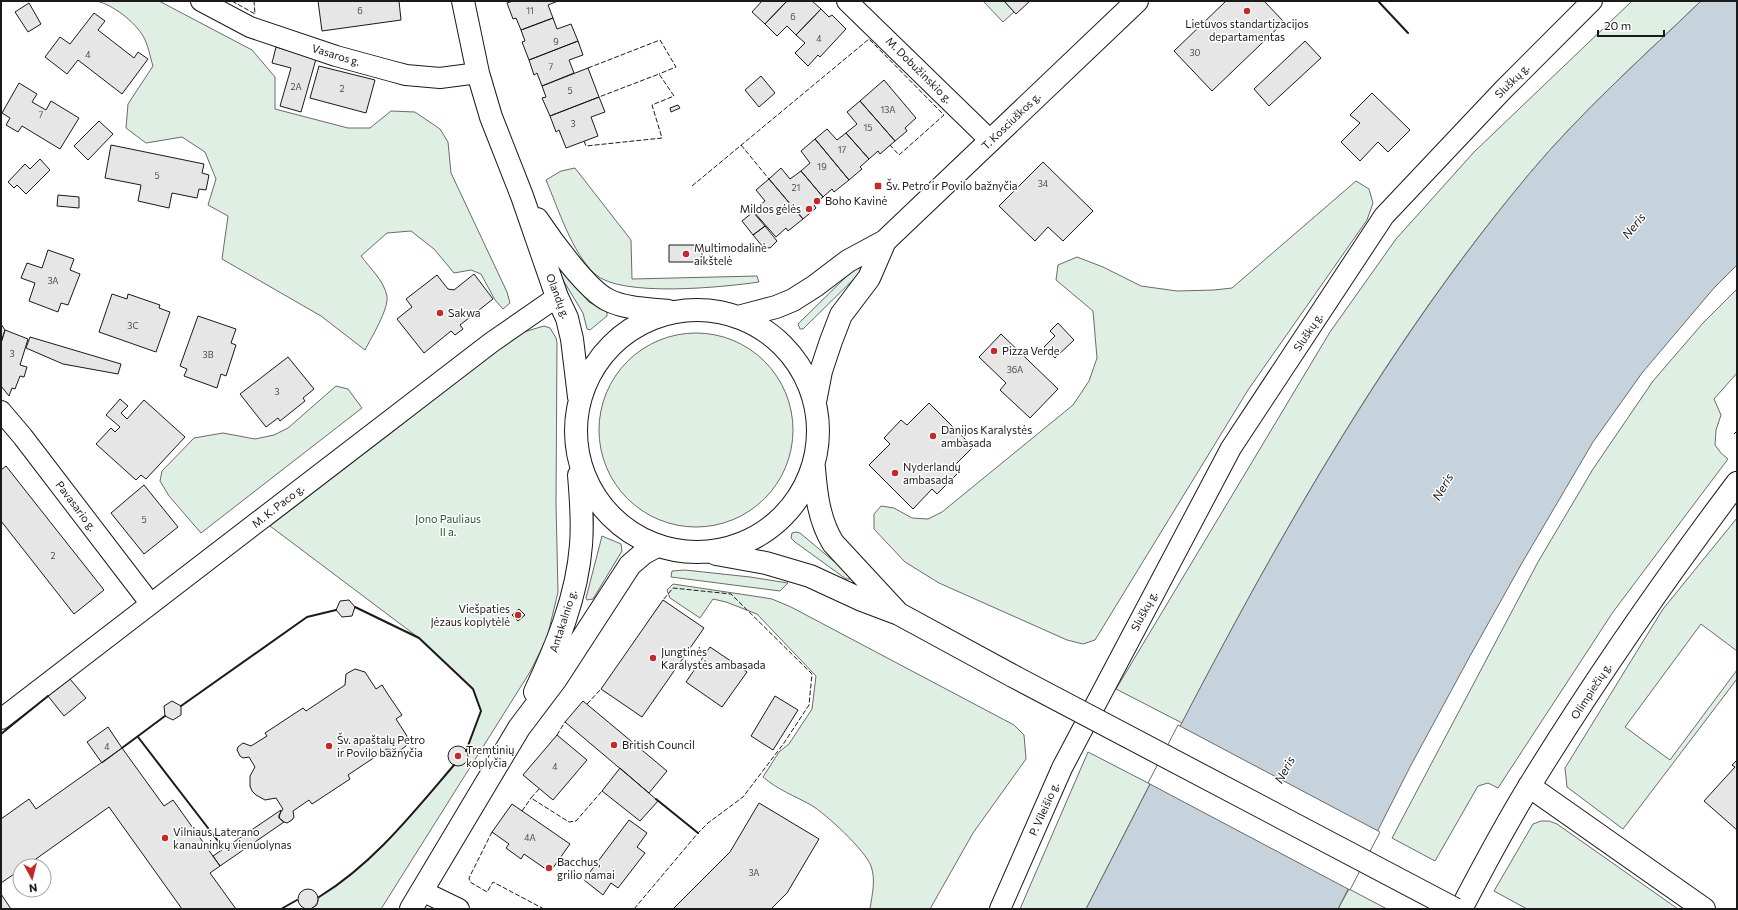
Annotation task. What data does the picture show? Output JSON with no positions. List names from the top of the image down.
{
  "streets": {
    "main road": [
      "T. Kosciuškos g.",
      "Olandų g.",
      "Antakalnio g.",
      "Olimpiečių g."
    ],
    "street": [
      "Vasaros g.",
      "M. Dobužinskio g.",
      "Sluškų g.",
      "Pavasario g.",
      "M. K. Paco g.",
      "P. Vileišio g."
    ]
  },
  "crossings": [
    ["Vasaros g.", "Olandų g."],
    ["M. Dobužinskio g.", "T. Kosciuškos g."],
    ["Sluškų g.", "P. Vileišio g."],
    ["Olandų g.", "M. K. Paco g."],
    ["Pavasario g.", "M. K. Paco g."]
  ],
  "water": ["Neris"],
  "parks": ["Jono Pauliaus II a."],
  "places": {
    "other": [
      "Lietuvos standartizacijos departamentas",
      "Boho Kavinė",
      "Mildos gėlės",
      "Multimodalinė aikštelė",
      "Sakwa",
      "Pizza Verde",
      "Danijos Karalystės ambasada",
      "Nyderlandų ambasada",
      "Viešpaties Jėzaus koplytėlė",
      "Jungtinės Karalystės ambasada",
      "British Council",
      "Šv. apaštalų Petro ir Povilo bažnyčia",
      "Tremtinių koplyčia",
      "Vilniaus Laterano kanauninkų vienuolynas",
      "Bacchus, grilio namai"
    ],
    "transit": ["Šv. Petro ir Povilo bažnyčia"]
  },
  "house_numbers": [
    "6",
    "11",
    "6",
    "4",
    "9",
    "30",
    "4",
    "7",
    "2A",
    "2",
    "5",
    "13A",
    "7",
    "3",
    "15",
    "17",
    "19",
    "5",
    "34",
    "21",
    "3A",
    "3C",
    "3",
    "3B",
    "36A",
    "3",
    "5",
    "2",
    "4",
    "4",
    "4A",
    "3A"
  ],
  "scale_bar": "20 m",
  "north": "bottom"
}
